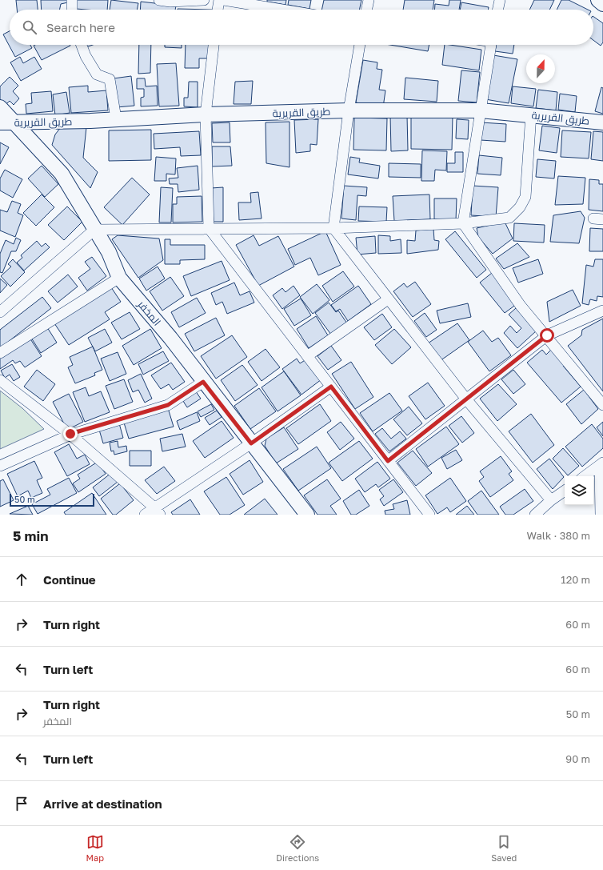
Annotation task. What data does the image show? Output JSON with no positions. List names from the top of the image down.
{
  "streets": {
    "street": ["طريق القريرية", "المخفر"]
  },
  "crossings": [
    ["طريق القريرية", "المخفر"]
  ],
  "scale_bar": "50 m",
  "north": "top",
  "page": {
    "search": "Search here",
    "scale": "50 m",
    "heading": ["5 min", "Walk · 380 m"],
    "list": [
      ["Continue", "120 m"],
      ["Turn right", "60 m"],
      ["Turn left", "60 m"],
      ["Turn right", "المخفر", "50 m"],
      ["Turn left", "90 m"],
      "Arrive at destination"
    ],
    "nav": ["Map", "Directions", "Saved"]
  }
}
